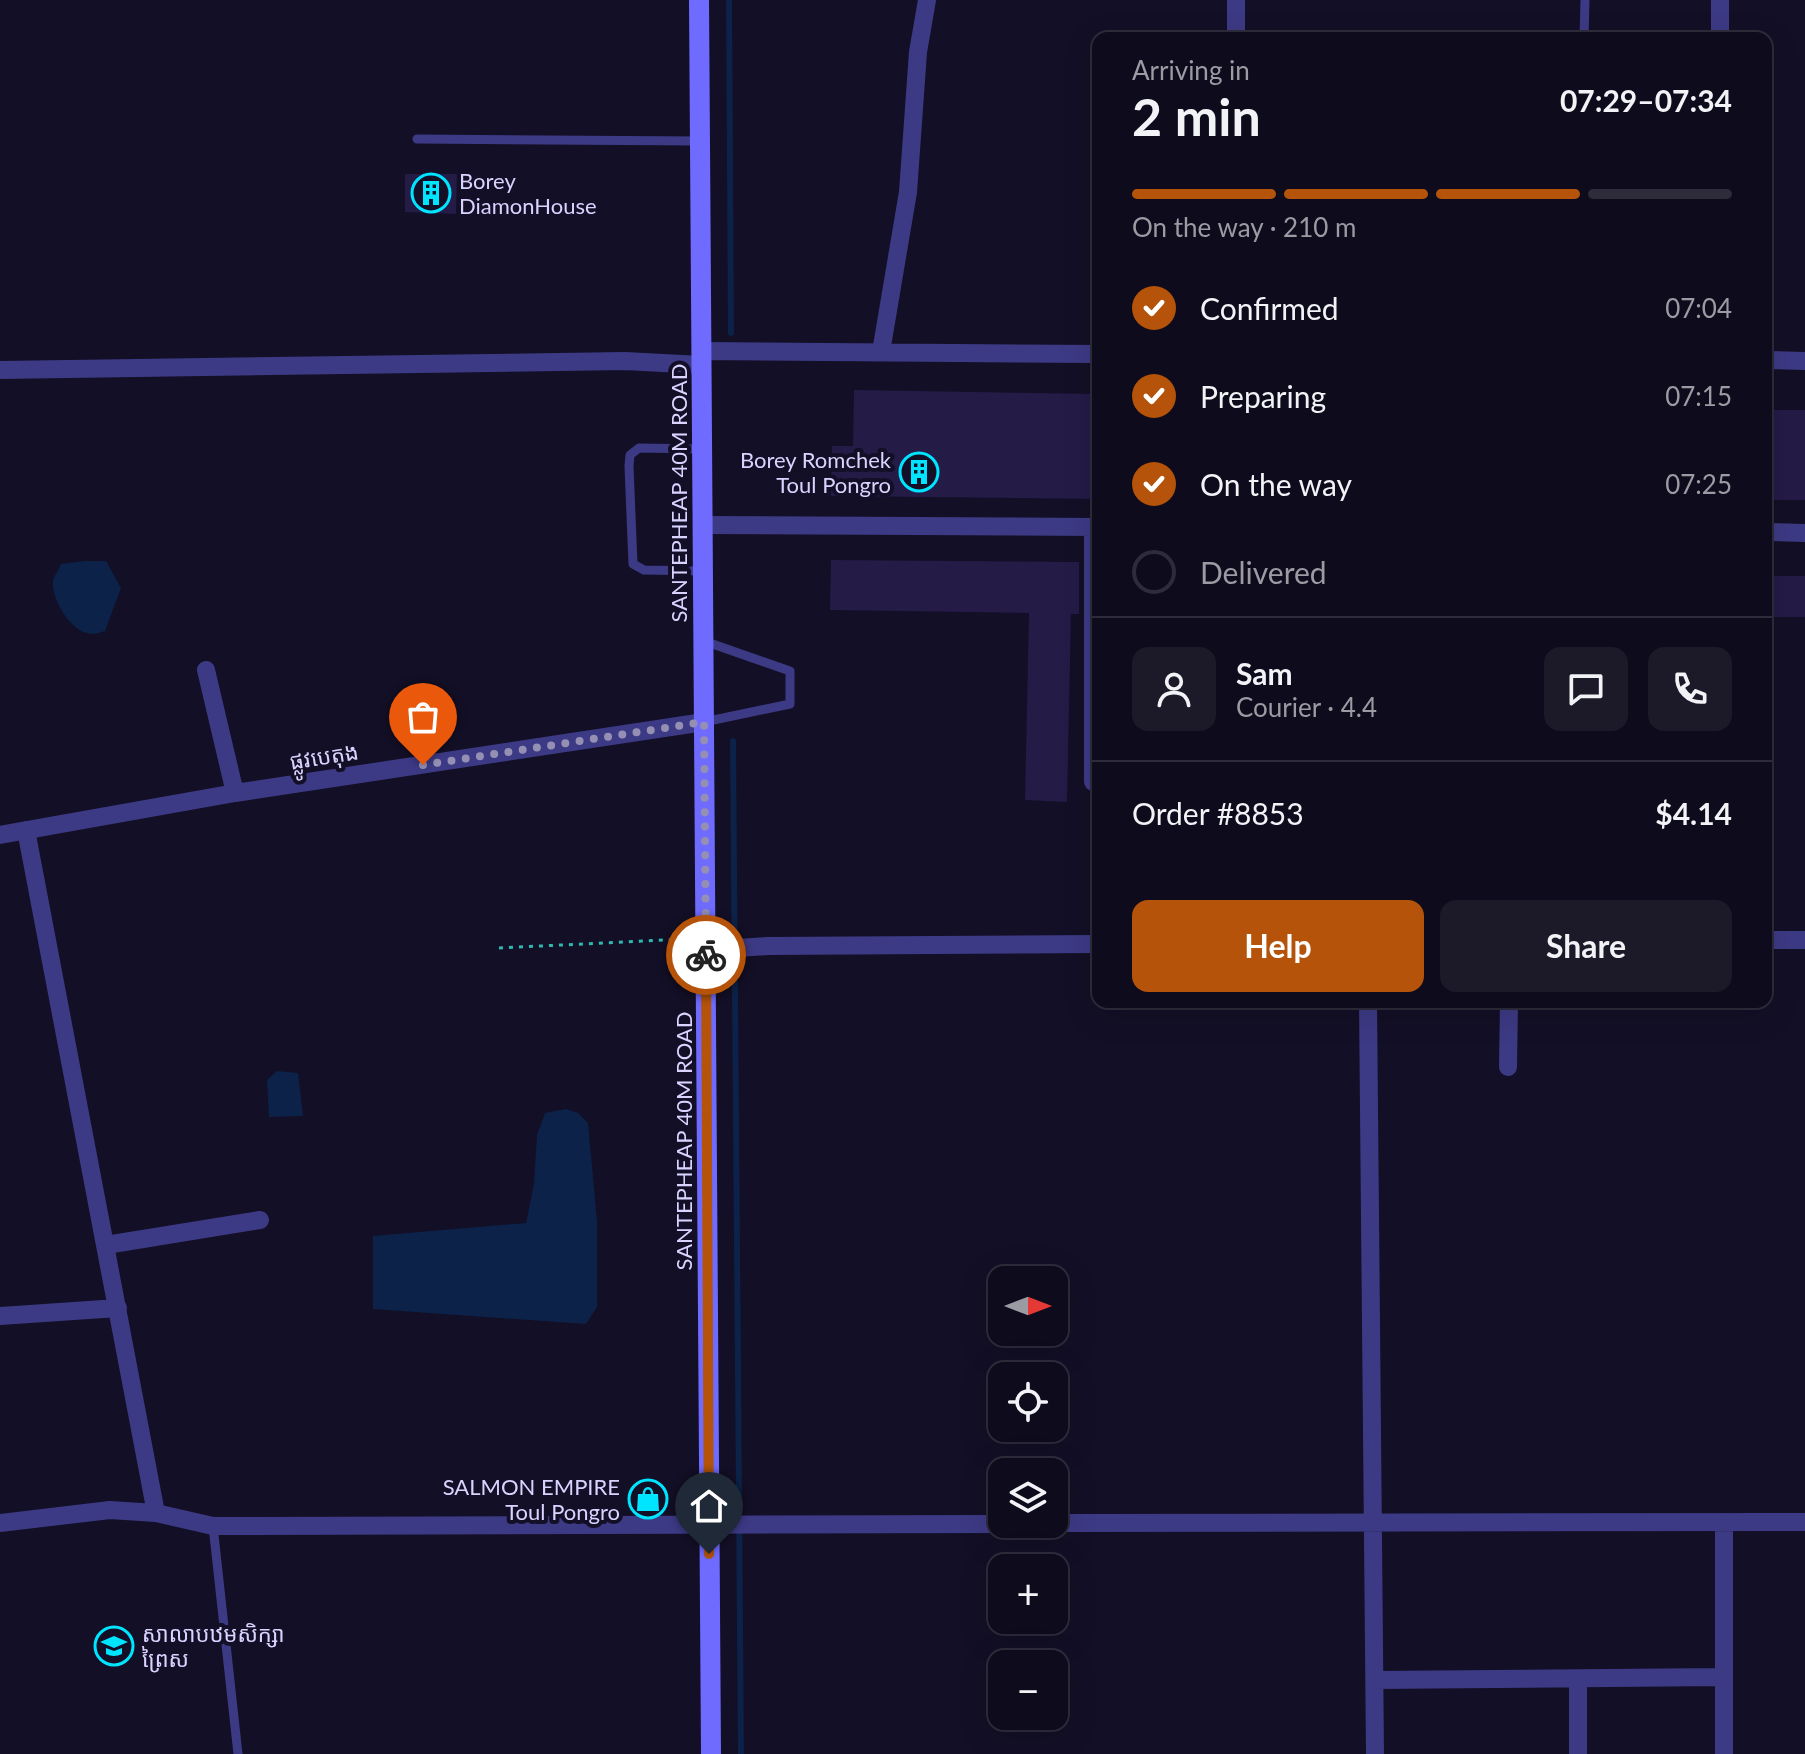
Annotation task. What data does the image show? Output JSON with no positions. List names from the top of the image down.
{
  "streets": {
    "main road": ["SANTEPHEAP 40M ROAD"],
    "street": ["ផ្លូវបេតុង"]
  },
  "crossings": [
    ["SANTEPHEAP 40M ROAD", "ផ្លូវបេតុង"]
  ],
  "places": {
    "building": ["Borey DiamonHouse", "Borey Romchek Toul Pongro"],
    "shop": ["SALMON EMPIRE Toul Pongro"],
    "school or university": ["សាលាបឋមសិក្សា ព្រៃស"]
  },
  "north": "right",
  "page": {
    "heading": ["2 min", "Arriving in", "07:29–07:34"],
    "panel": [
      "Sam",
      "Courier · 4.4",
      "Order #8853",
      "$4.14"
    ],
    "bar": "On the way · 210 m",
    "list": [
      ["Confirmed", "07:04"],
      ["Preparing", "07:15"],
      ["On the way", "07:25"],
      "Delivered"
    ],
    "buttons": ["Help", "Share"],
    "map_buttons": ["+", "−"]
  }
}
